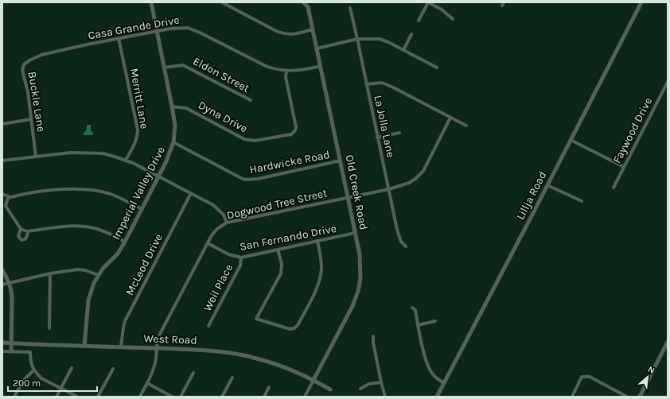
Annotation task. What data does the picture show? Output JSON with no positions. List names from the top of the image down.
{
  "streets": {
    "street": [
      "Casa Grande Drive",
      "Eldon Street",
      "Merritt Lane",
      "Buckle Lane",
      "Dyna Drive",
      "La Jolla Lane",
      "Faywood Drive",
      "Hardwicke Road",
      "Old Creek Road",
      "Imperial Valley Drive",
      "Lillja Road",
      "Dogwood Tree Street",
      "San Fernando Drive",
      "McLeod Drive",
      "Weil Place",
      "West Road"
    ]
  },
  "crossings": [
    ["Casa Grande Drive", "Merritt Lane"],
    ["Casa Grande Drive", "Buckle Lane"],
    ["Casa Grande Drive", "Dyna Drive"],
    ["Casa Grande Drive", "Old Creek Road"],
    ["Casa Grande Drive", "Imperial Valley Drive"],
    ["Eldon Street", "Imperial Valley Drive"],
    ["Dyna Drive", "Imperial Valley Drive"],
    ["La Jolla Lane", "Dogwood Tree Street"],
    ["Hardwicke Road", "Old Creek Road"],
    ["Hardwicke Road", "Imperial Valley Drive"],
    ["Old Creek Road", "Dogwood Tree Street"],
    ["Old Creek Road", "San Fernando Drive"],
    ["Old Creek Road", "West Road"],
    ["Imperial Valley Drive", "West Road"],
    ["Dogwood Tree Street", "San Fernando Drive"],
    ["Dogwood Tree Street", "West Road"],
    ["San Fernando Drive", "Weil Place"],
    ["McLeod Drive", "West Road"]
  ],
  "scale_bar": "200 m",
  "north": "top right"
}
